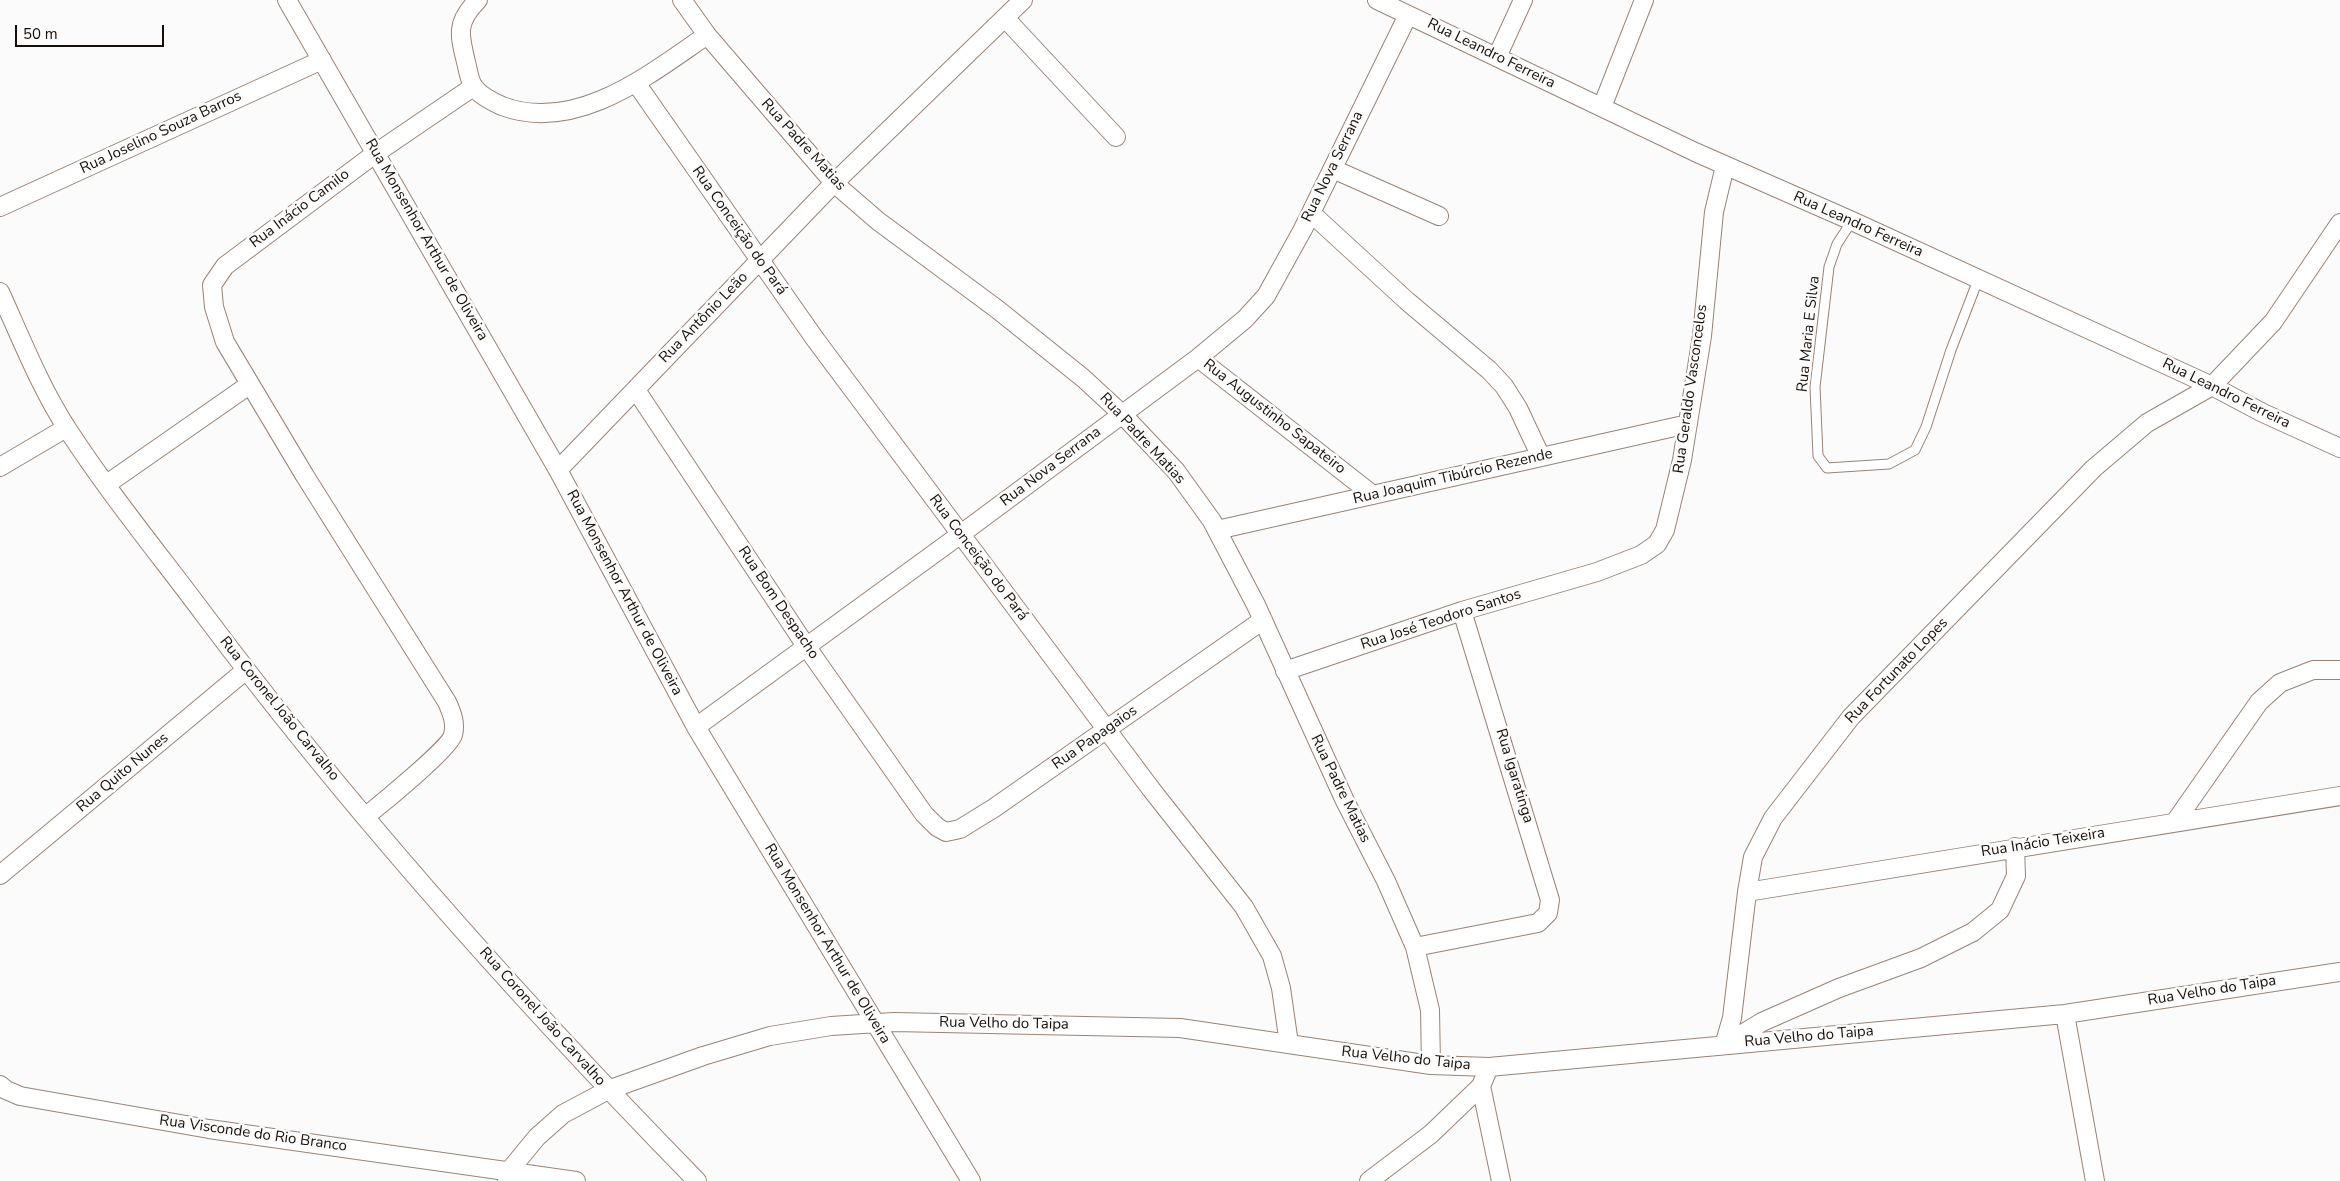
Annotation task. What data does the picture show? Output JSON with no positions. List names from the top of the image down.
{
  "streets": {
    "street": [
      "Rua Leandro Ferreira",
      "Rua Joselino Souza Barros",
      "Rua Padre Matias",
      "Rua Nova Serrana",
      "Rua Inácio Camilo",
      "Rua Conceição do Pará",
      "Rua Monsenhor Arthur de Oliveira",
      "Rua Antônio Leão",
      "Rua Geraldo Vasconcelos",
      "Rua Augustinho Sapateiro",
      "Rua Joaquim Tibúrcio Rezende",
      "Rua Bom Despacho",
      "Rua José Teodoro Santos",
      "Rua Fortunato Lopes",
      "Rua Coronel João Carvalho",
      "Rua Papagaios",
      "Rua Quito Nunes",
      "Rua Igaratinga",
      "Rua Inácio Teixeira",
      "Rua Velho do Taipa",
      "Rua Visconde do Rio Branco"
    ],
    "lane": ["Rua Maria E Silva"]
  },
  "crossings": [
    ["Rua Leandro Ferreira", "Rua Nova Serrana"],
    ["Rua Leandro Ferreira", "Rua Maria E Silva"],
    ["Rua Leandro Ferreira", "Rua Geraldo Vasconcelos"],
    ["Rua Leandro Ferreira", "Rua Fortunato Lopes"],
    ["Rua Joselino Souza Barros", "Rua Monsenhor Arthur de Oliveira"],
    ["Rua Padre Matias", "Rua Nova Serrana"],
    ["Rua Padre Matias", "Rua Antônio Leão"],
    ["Rua Padre Matias", "Rua Joaquim Tibúrcio Rezende"],
    ["Rua Padre Matias", "Rua José Teodoro Santos"],
    ["Rua Padre Matias", "Rua Papagaios"],
    ["Rua Padre Matias", "Rua Igaratinga"],
    ["Rua Padre Matias", "Rua Velho do Taipa"],
    ["Rua Nova Serrana", "Rua Conceição do Pará"],
    ["Rua Nova Serrana", "Rua Monsenhor Arthur de Oliveira"],
    ["Rua Nova Serrana", "Rua Augustinho Sapateiro"],
    ["Rua Nova Serrana", "Rua Bom Despacho"],
    ["Rua Inácio Camilo", "Rua Monsenhor Arthur de Oliveira"],
    ["Rua Conceição do Pará", "Rua Antônio Leão"],
    ["Rua Conceição do Pará", "Rua Papagaios"],
    ["Rua Conceição do Pará", "Rua Velho do Taipa"],
    ["Rua Monsenhor Arthur de Oliveira", "Rua Antônio Leão"],
    ["Rua Monsenhor Arthur de Oliveira", "Rua Velho do Taipa"],
    ["Rua Antônio Leão", "Rua Bom Despacho"],
    ["Rua Geraldo Vasconcelos", "Rua Joaquim Tibúrcio Rezende"],
    ["Rua Geraldo Vasconcelos", "Rua José Teodoro Santos"],
    ["Rua Augustinho Sapateiro", "Rua Joaquim Tibúrcio Rezende"],
    ["Rua Bom Despacho", "Rua Papagaios"],
    ["Rua José Teodoro Santos", "Rua Igaratinga"],
    ["Rua Fortunato Lopes", "Rua Inácio Teixeira"],
    ["Rua Fortunato Lopes", "Rua Velho do Taipa"],
    ["Rua Coronel João Carvalho", "Rua Quito Nunes"],
    ["Rua Coronel João Carvalho", "Rua Velho do Taipa"],
    ["Rua Velho do Taipa", "Rua Visconde do Rio Branco"]
  ],
  "scale_bar": "50 m"
}
